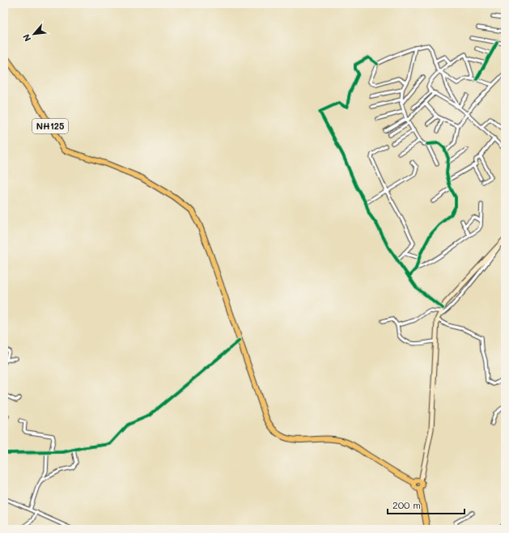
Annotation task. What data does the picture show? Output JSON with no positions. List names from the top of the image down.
{
  "streets": {
    "highway": ["NH125"]
  },
  "scale_bar": "200 m",
  "north": "bottom left"
}
